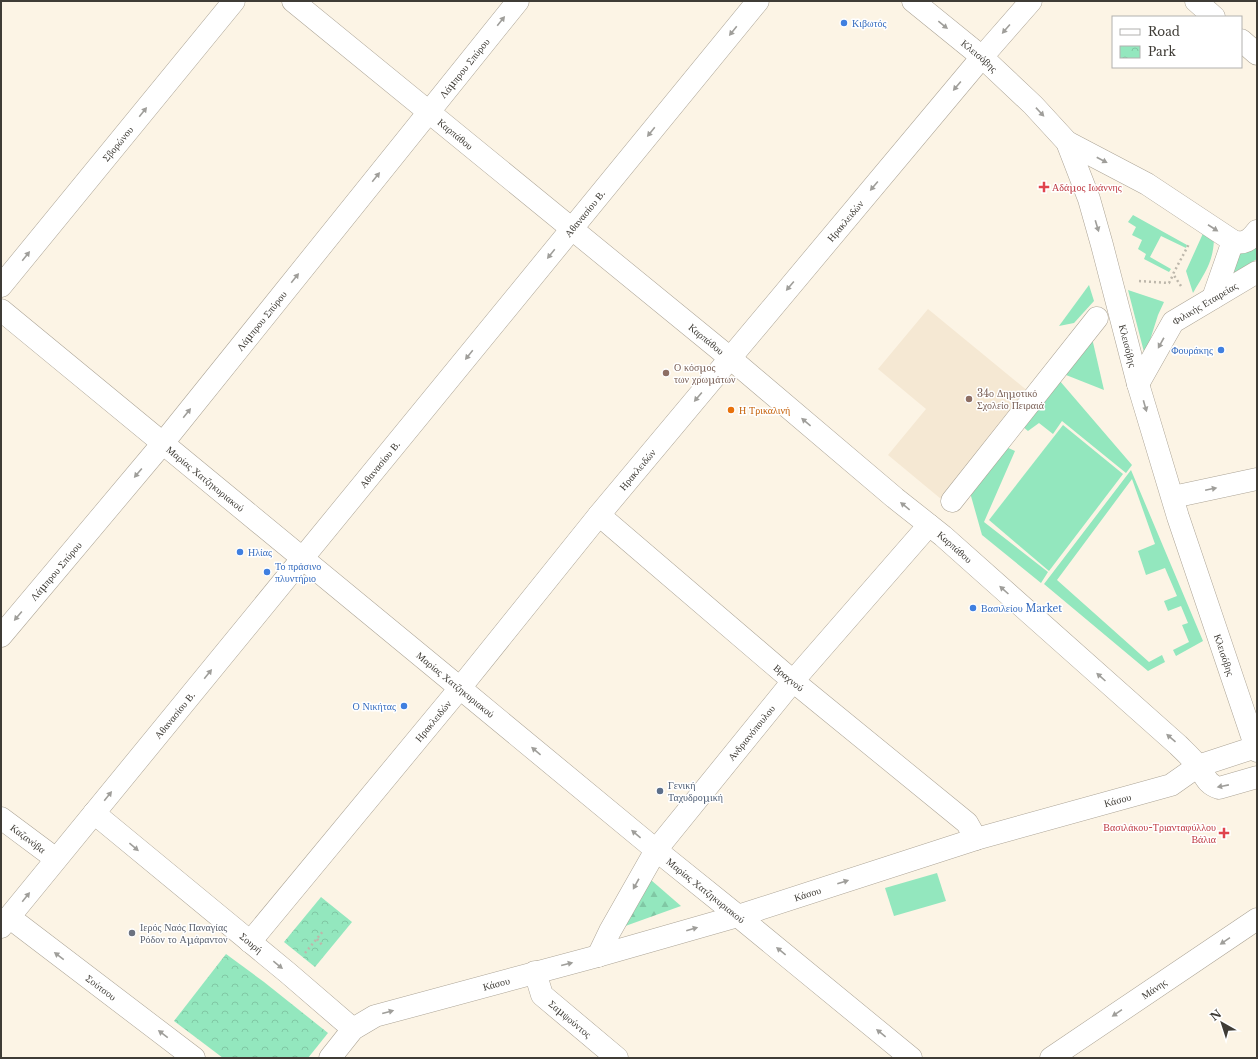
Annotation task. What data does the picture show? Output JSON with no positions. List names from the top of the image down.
{
  "streets": {
    "street": [
      "Κλεισόβης",
      "Λάμπρου Σπύρου",
      "Καρπάθου",
      "Σβορώνου",
      "Αθανασίου Β.",
      "Ηρακλειδών",
      "Φιλικής Εταιρείας",
      "Μαρίας Χατζηκυριακού",
      "Βραχνού",
      "Ανδριανόπουλου",
      "Κάσου",
      "Καζανόβα",
      "Σουρή",
      "Σούτσου",
      "Μάνης",
      "Σαμψούντος"
    ]
  },
  "crossings": [
    ["Κλεισόβης", "Ηρακλειδών"],
    ["Κλεισόβης", "Φιλικής Εταιρείας"],
    ["Κλεισόβης", "Κάσου"],
    ["Λάμπρου Σπύρου", "Καρπάθου"],
    ["Λάμπρου Σπύρου", "Μαρίας Χατζηκυριακού"],
    ["Καρπάθου", "Αθανασίου Β."],
    ["Καρπάθου", "Ηρακλειδών"],
    ["Καρπάθου", "Ανδριανόπουλου"],
    ["Καρπάθου", "Κάσου"],
    ["Αθανασίου Β.", "Μαρίας Χατζηκυριακού"],
    ["Αθανασίου Β.", "Καζανόβα"],
    ["Αθανασίου Β.", "Σουρή"],
    ["Αθανασίου Β.", "Σούτσου"],
    ["Ηρακλειδών", "Μαρίας Χατζηκυριακού"],
    ["Ηρακλειδών", "Βραχνού"],
    ["Ηρακλειδών", "Σουρή"],
    ["Μαρίας Χατζηκυριακού", "Ανδριανόπουλου"],
    ["Μαρίας Χατζηκυριακού", "Κάσου"],
    ["Βραχνού", "Ανδριανόπουλου"],
    ["Βραχνού", "Κάσου"],
    ["Ανδριανόπουλου", "Κάσου"],
    ["Κάσου", "Σουρή"],
    ["Κάσου", "Σαμψούντος"]
  ],
  "one_way": [
    "Κλεισόβης",
    "Καρπάθου",
    "Σβορώνου",
    "Ηρακλειδών",
    "Μαρίας Χατζηκυριακού",
    "Κάσου",
    "Σουρή",
    "Σούτσου",
    "Μάνης"
  ],
  "places": {
    "other": [
      "Κιβωτός",
      "Φουράκης",
      "Ο κόσμος των χρωμάτων",
      "34ο Δημοτικό Σχολείο Πειραιά",
      "Η Τρικαλινή",
      "Ηλίας",
      "Το πράσινο πλυντήριο",
      "Βασιλείου Market",
      "Ο Νικήτας",
      "Γενική Ταχυδρομική",
      "Ιερός Ναός Παναγίας Ρόδον το Αμάραντον"
    ],
    "health": ["Αδάμος Ιωάννης", "Βασιλάκου-Τριανταφύλλου Βάλια"]
  },
  "legend": ["Road", "Park"],
  "north": "top left"
}
